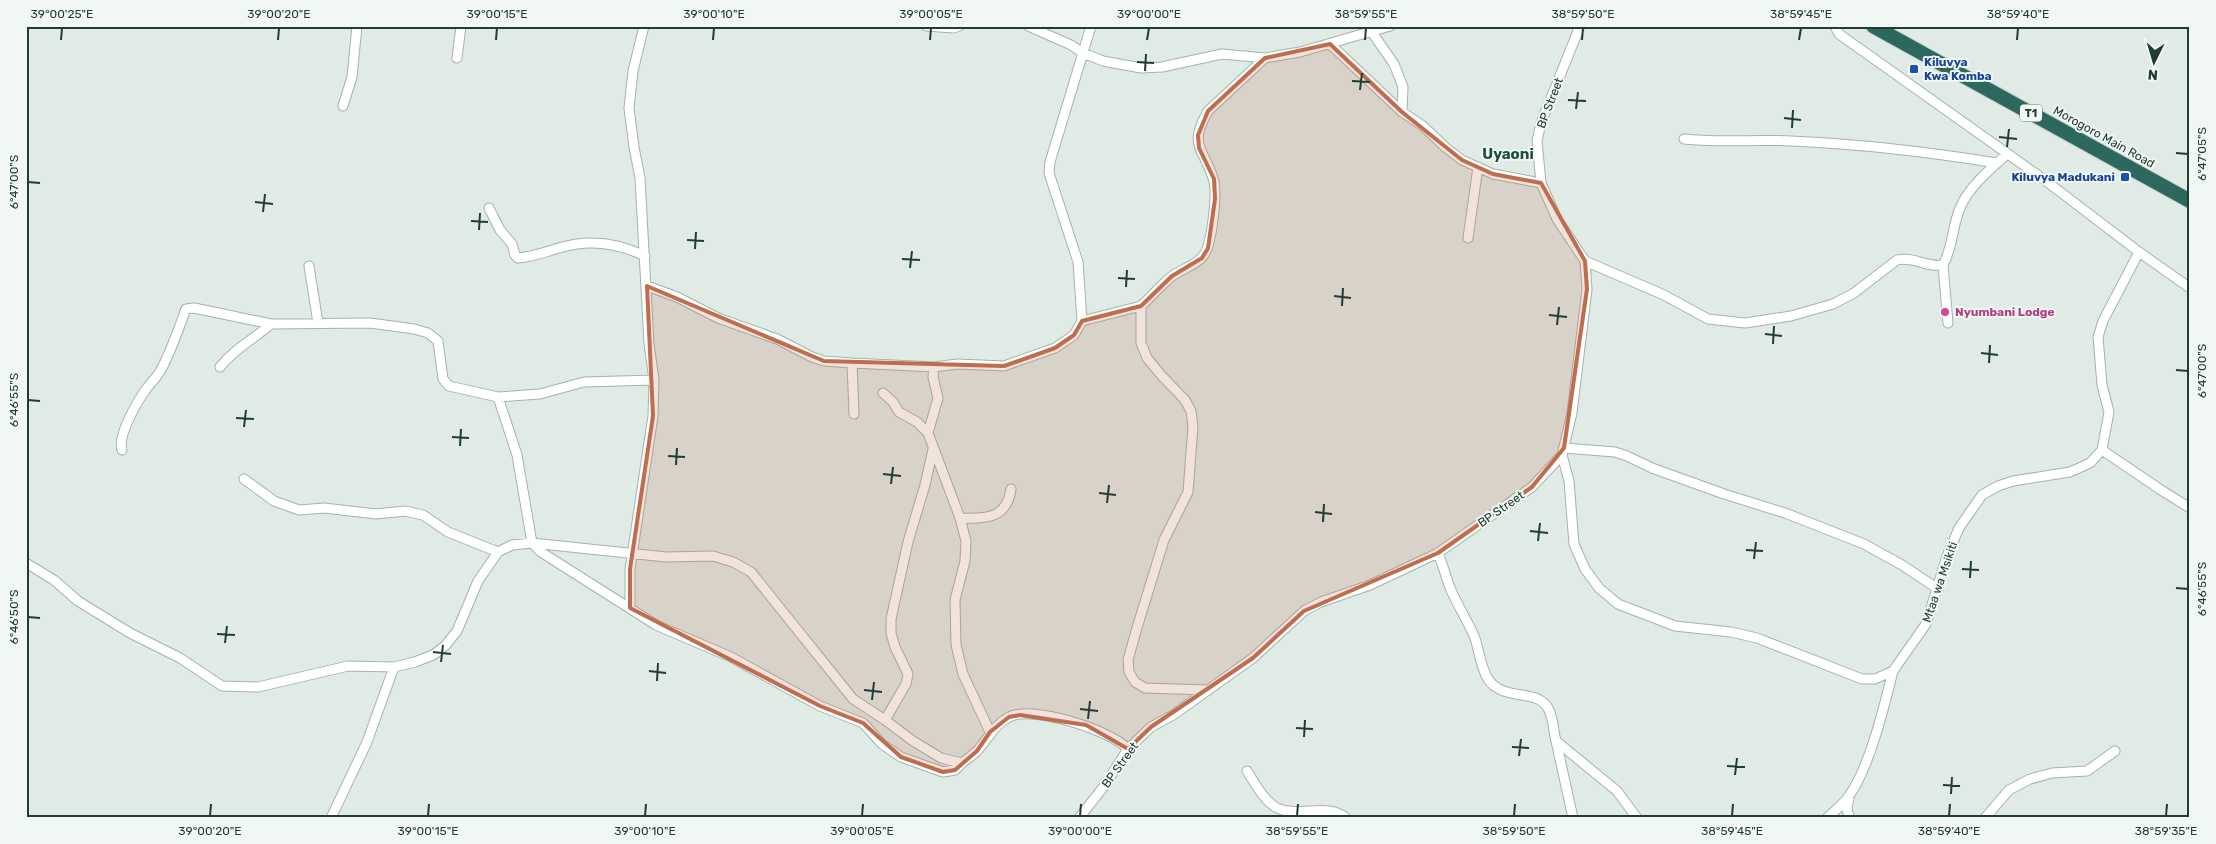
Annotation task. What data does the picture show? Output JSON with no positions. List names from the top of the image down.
{
  "streets": {
    "highway": ["T1", "Morogoro Main Road"],
    "street": ["BP Street", "Mtaa wa Msikiti"]
  },
  "districts": ["Uyaoni"],
  "places": {
    "transit": ["Kiluvya Kwa Komba", "Kiluvya Madukani"],
    "other": ["Nyumbani Lodge"]
  },
  "north": "bottom",
  "coordinates": [
    "39°00'25\"E",
    "39°00'20\"E",
    "39°00'15\"E",
    "39°00'10\"E",
    "39°00'05\"E",
    "39°00'00\"E",
    "38°59'55\"E",
    "38°59'50\"E",
    "38°59'45\"E",
    "38°59'40\"E",
    "6°47'05\"S",
    "6°47'00\"S",
    "6°46'55\"S",
    "6°46'50\"S",
    "38°59'35\"E"
  ]
}
